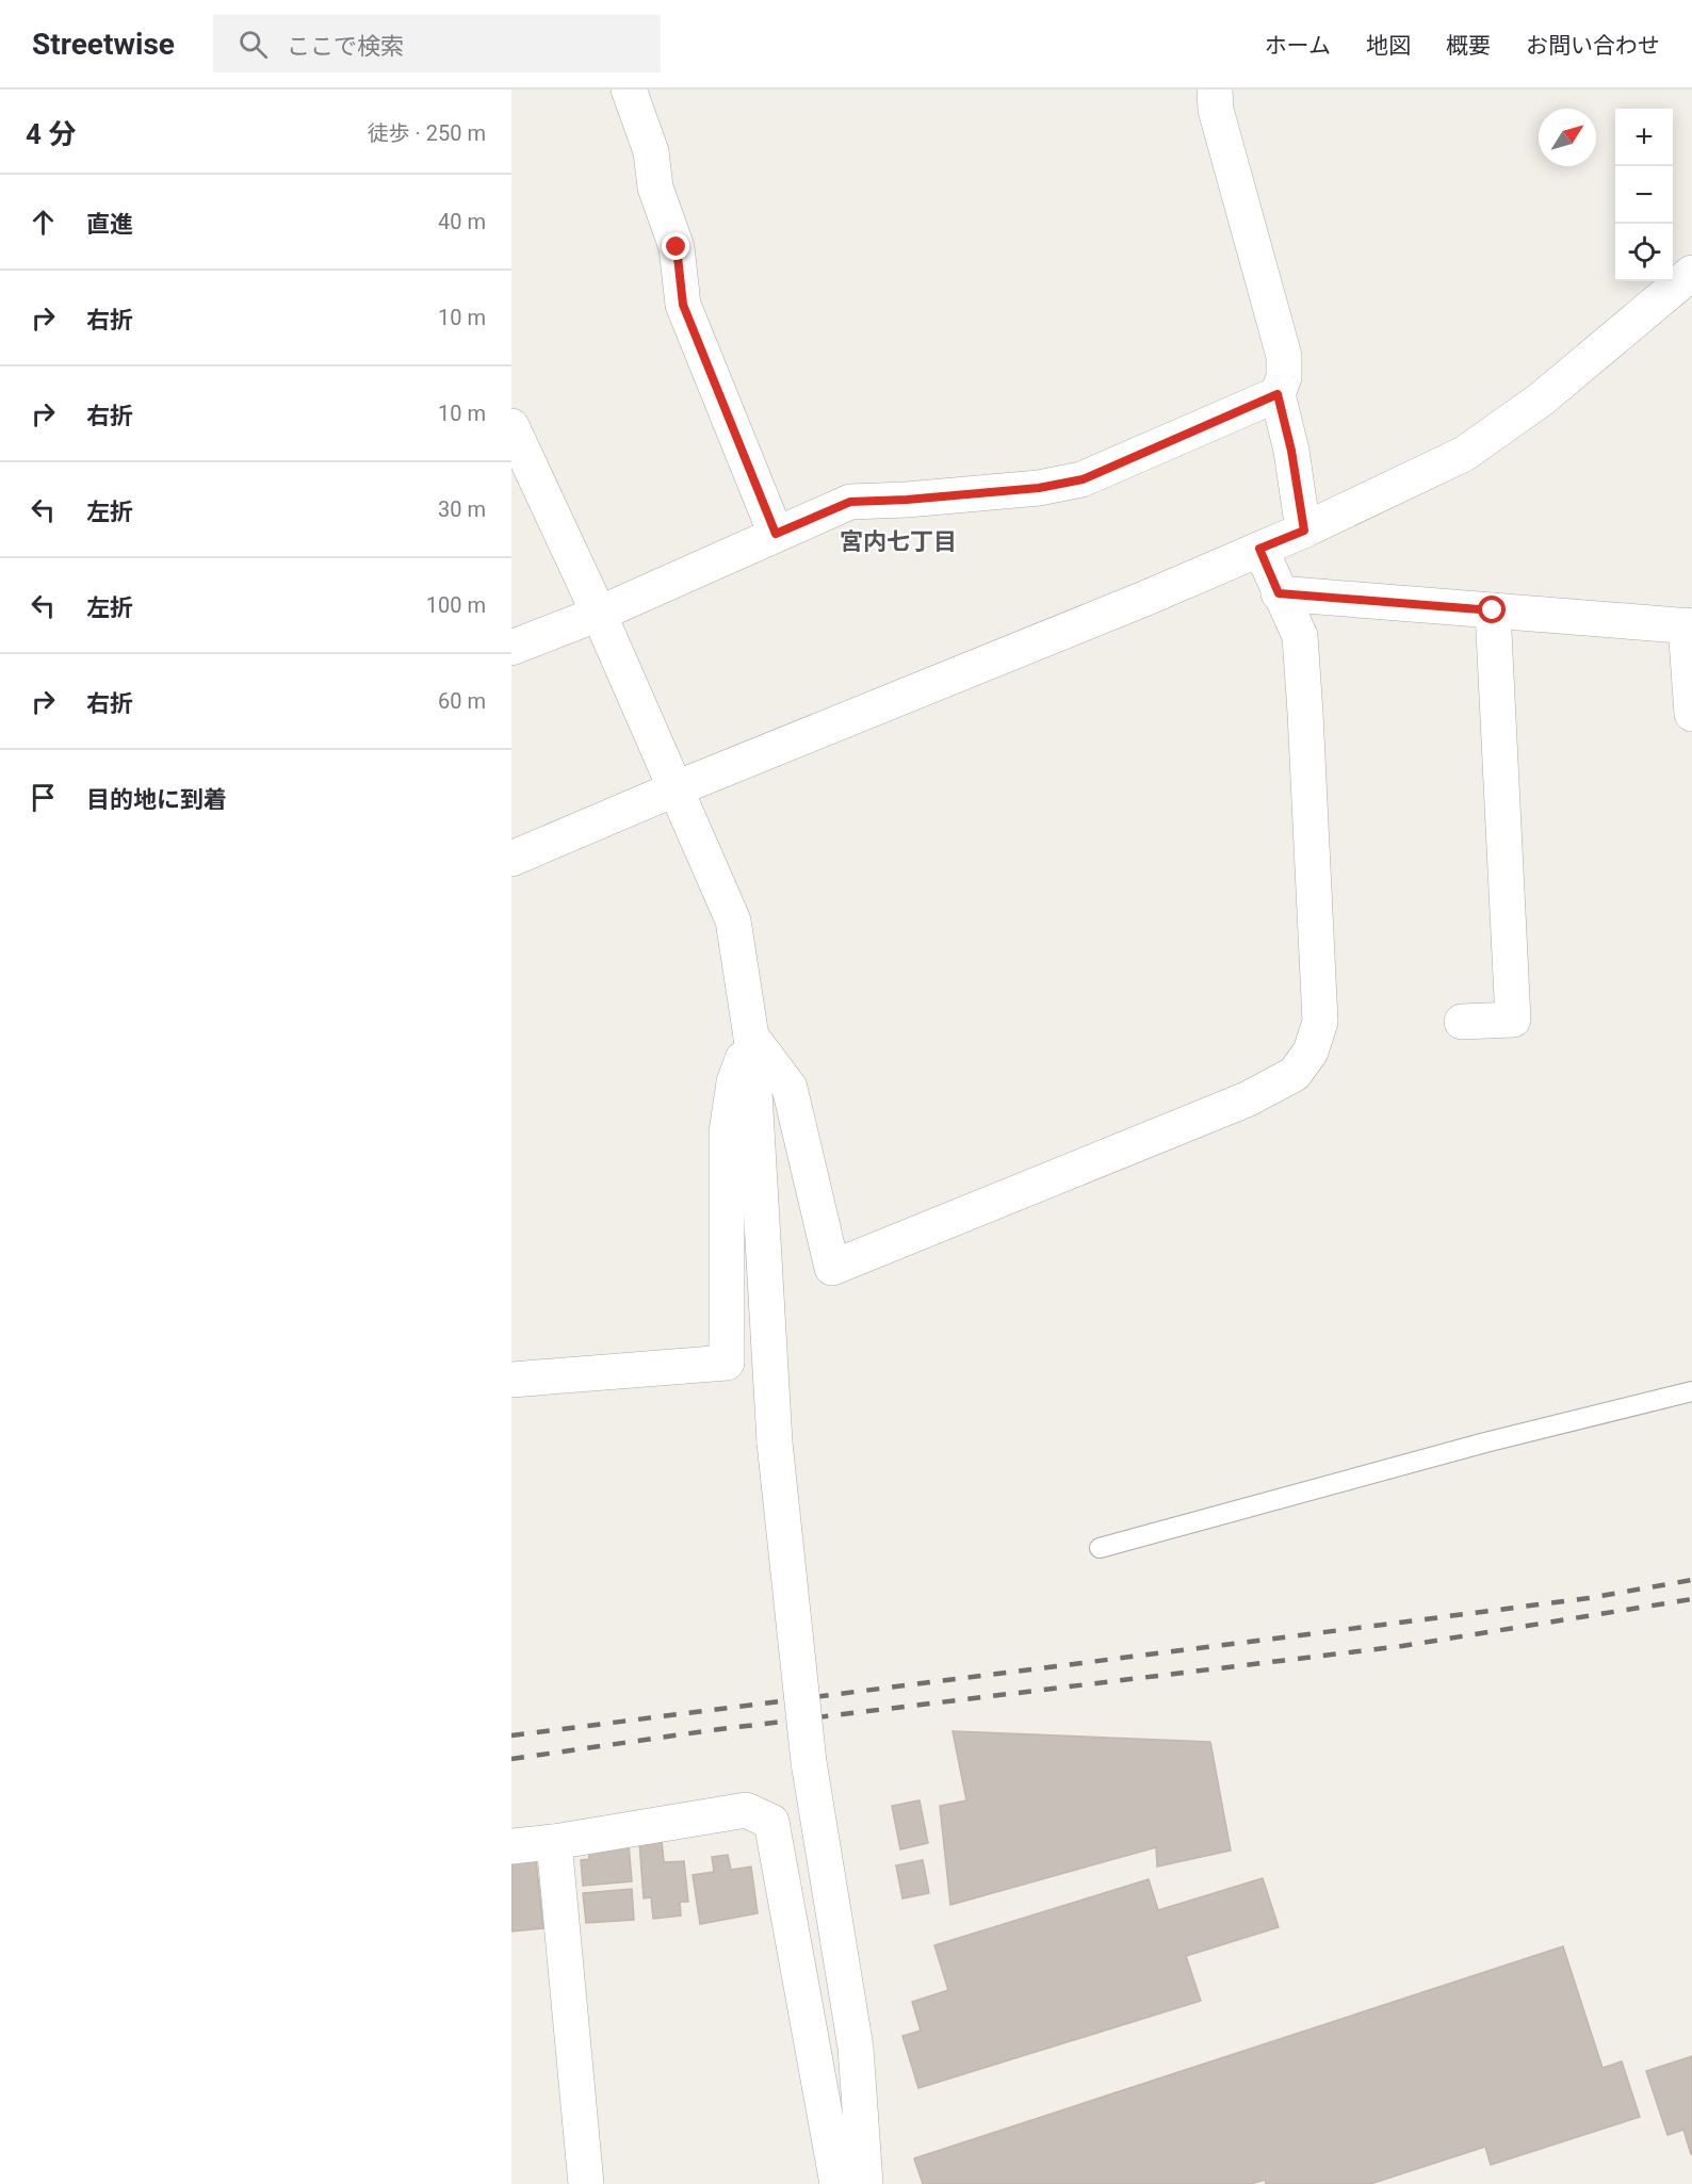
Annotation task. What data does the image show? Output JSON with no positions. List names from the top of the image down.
{
  "districts": ["宮内七丁目"],
  "north": "top right",
  "page": {
    "header": "Streetwise",
    "search": "ここで検索",
    "nav": [
      "ホーム",
      "地図",
      "概要",
      "お問い合わせ"
    ],
    "heading": ["4 分", "徒歩 · 250 m"],
    "map_buttons": ["+", "−"],
    "list": [
      ["直進", "40 m"],
      ["右折", "10 m"],
      ["右折", "10 m"],
      ["左折", "30 m"],
      ["左折", "100 m"],
      ["右折", "60 m"],
      "目的地に到着"
    ]
  }
}
